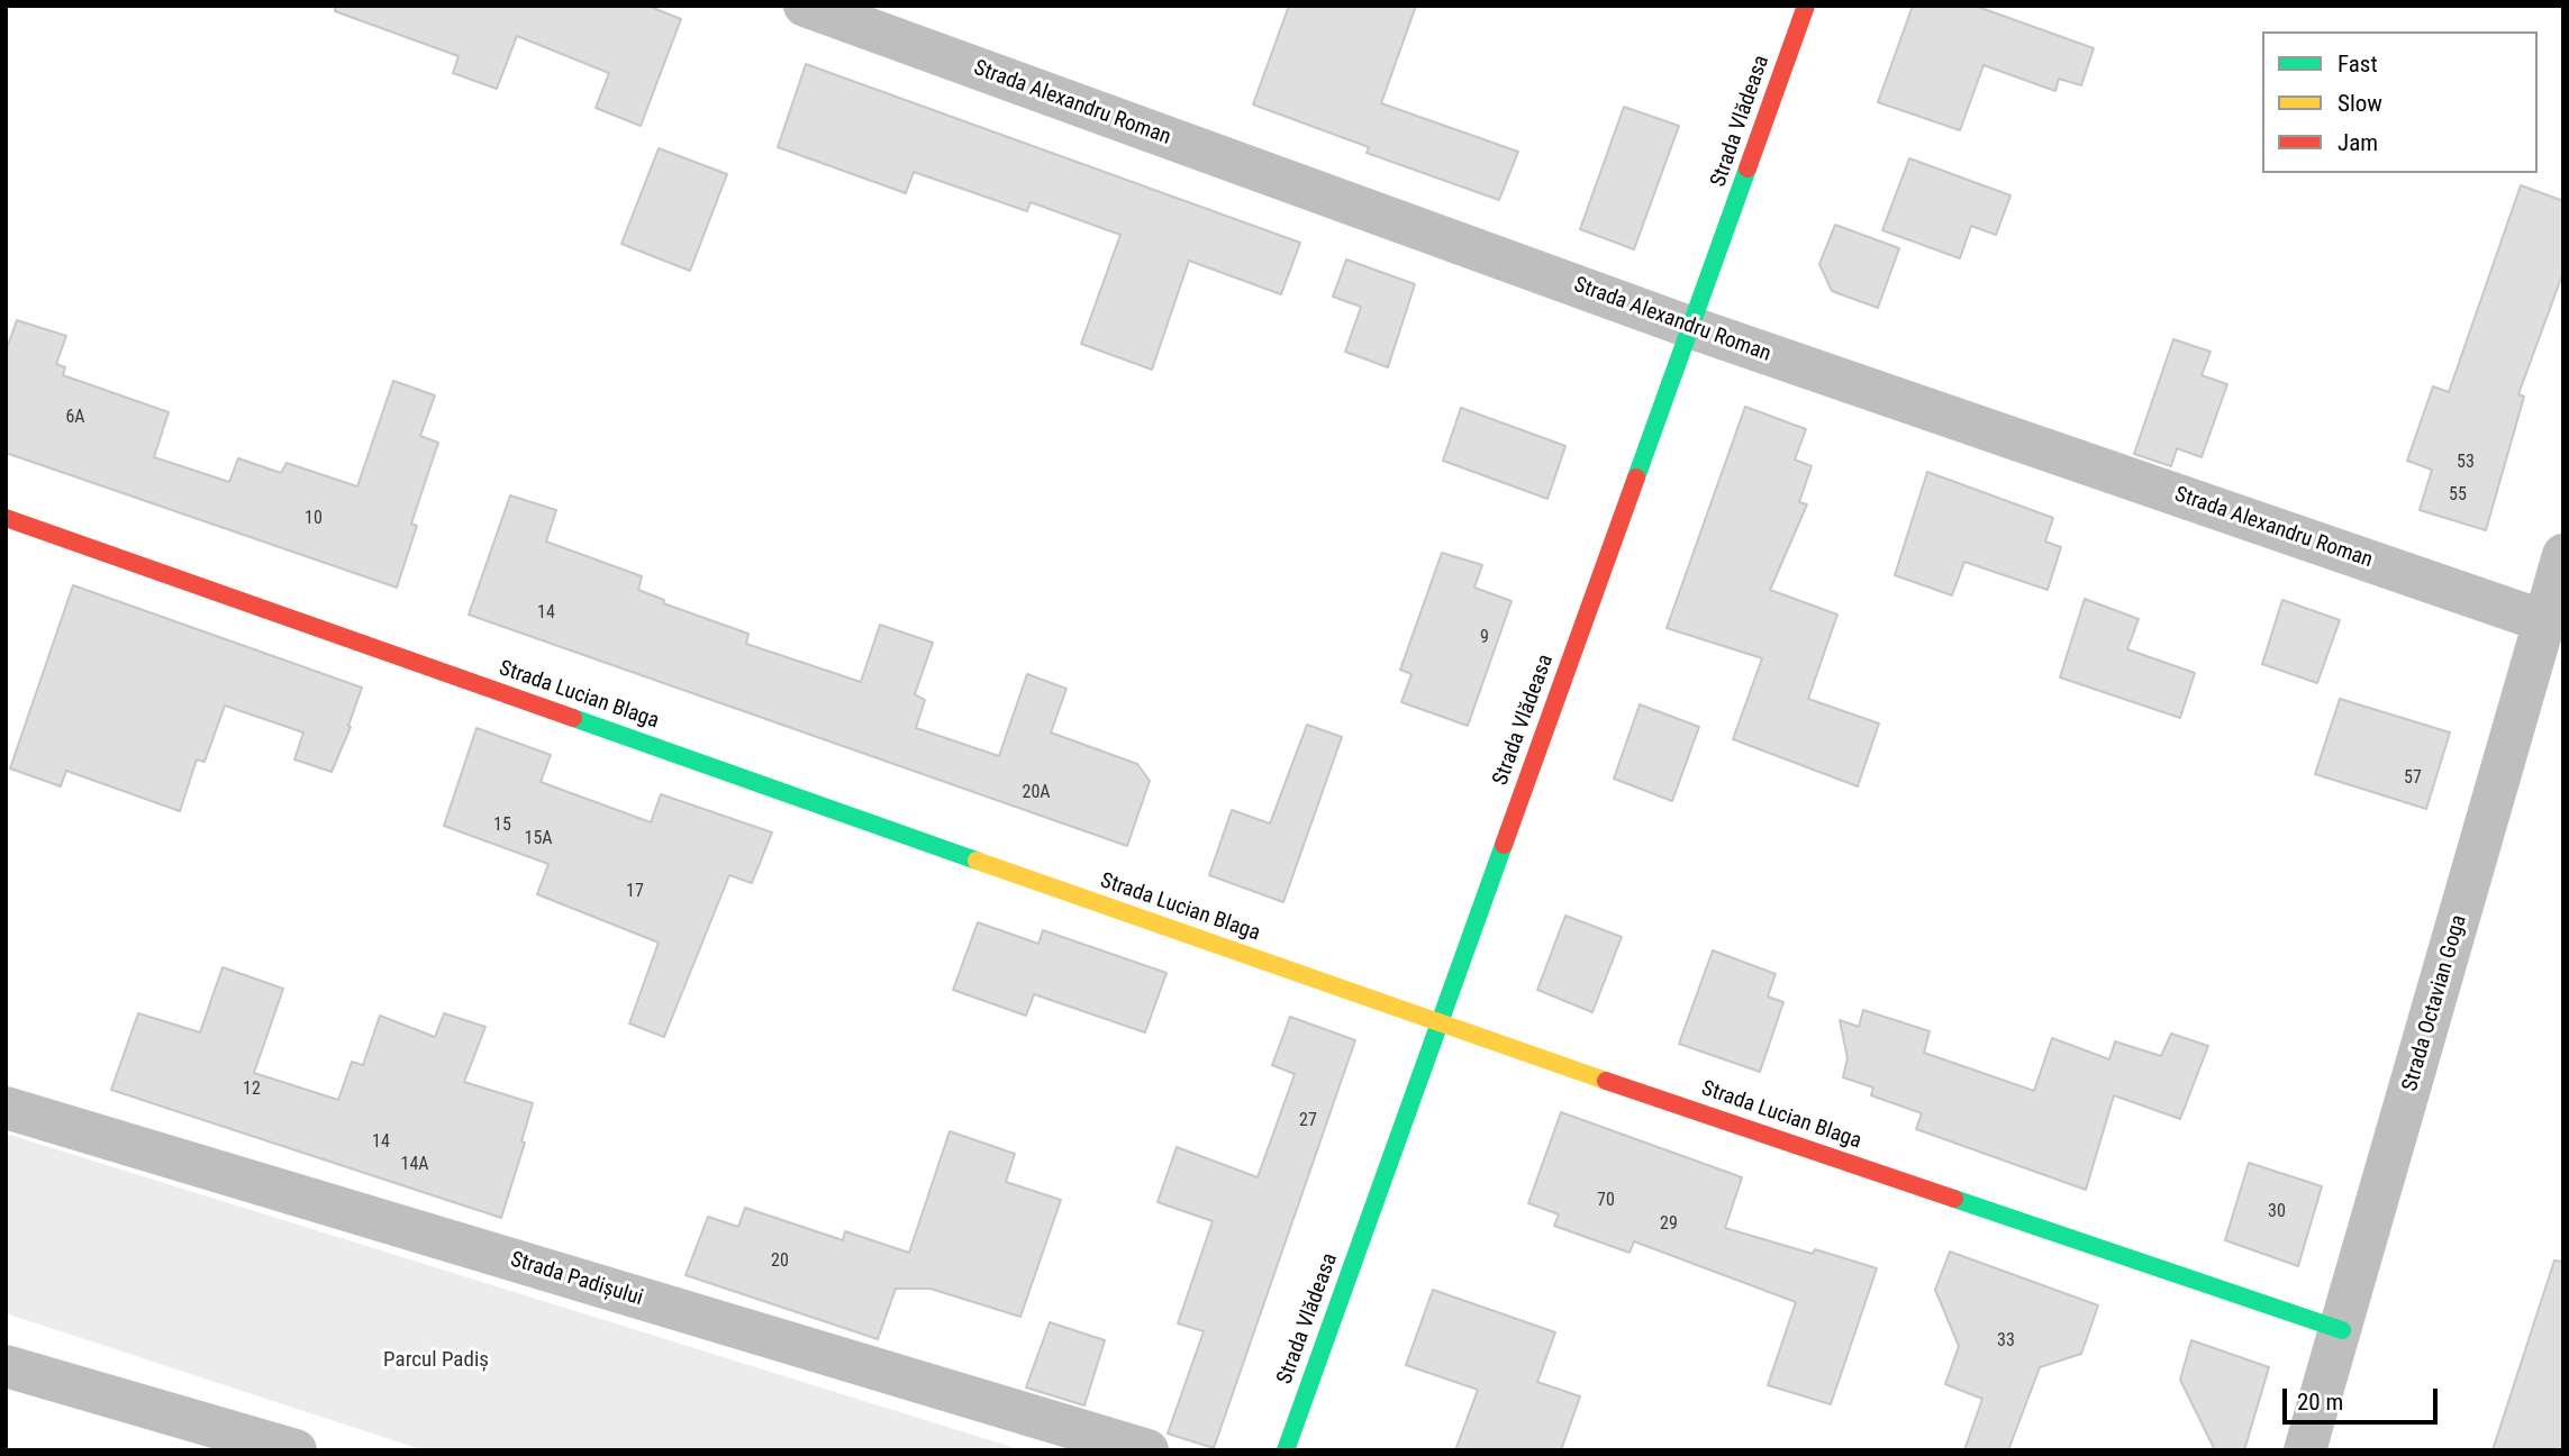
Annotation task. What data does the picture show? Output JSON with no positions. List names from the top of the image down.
{
  "streets": {
    "street": [
      "Strada Alexandru Roman",
      "Strada Vlădeasa",
      "Strada Lucian Blaga",
      "Strada Octavian Goga",
      "Strada Padișului"
    ]
  },
  "crossings": [
    ["Strada Alexandru Roman", "Strada Vlădeasa"],
    ["Strada Alexandru Roman", "Strada Octavian Goga"],
    ["Strada Vlădeasa", "Strada Lucian Blaga"],
    ["Strada Lucian Blaga", "Strada Octavian Goga"]
  ],
  "parks": ["Parcul Padiș"],
  "house_numbers": [
    "6A",
    "53",
    "55",
    "10",
    "14",
    "9",
    "57",
    "20A",
    "15",
    "15A",
    "17",
    "12",
    "27",
    "14",
    "14A",
    "70",
    "30",
    "29",
    "20",
    "33"
  ],
  "legend": ["Fast", "Slow", "Jam"],
  "scale_bar": "20 m"
}
